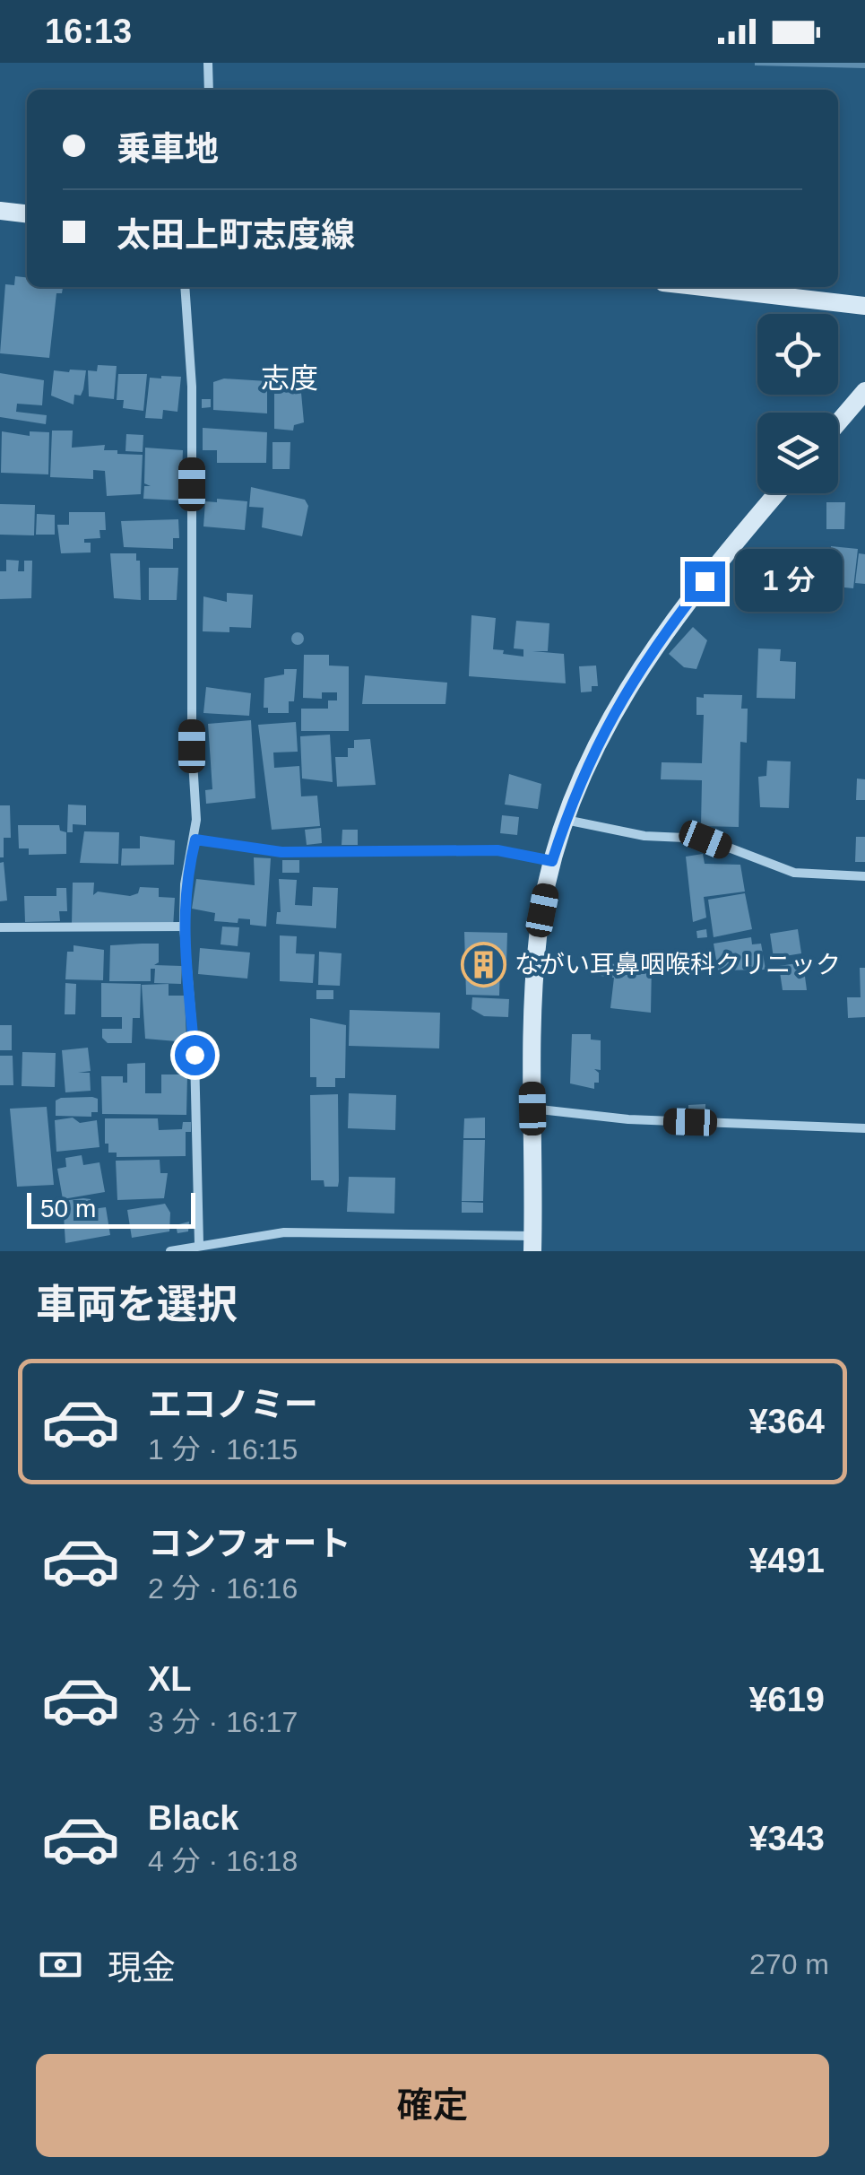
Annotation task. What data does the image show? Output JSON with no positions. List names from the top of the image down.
{
  "districts": ["志度"],
  "places": {
    "building": ["ながい耳鼻咽喉科クリニック"]
  },
  "scale_bar": "50 m",
  "page": {
    "status": "16:13",
    "banner": ["乗車地", "太田上町志度線"],
    "bubble": "1 分",
    "scale": "50 m",
    "heading": "車両を選択",
    "list": [
      {
        "name": "エコノミー",
        "note": "1 分 · 16:15",
        "value": "¥364"
      },
      {
        "name": "コンフォート",
        "note": "2 分 · 16:16",
        "value": "¥491"
      },
      {
        "name": "XL",
        "note": "3 分 · 16:17",
        "value": "¥619"
      },
      {
        "name": "Black",
        "note": "4 分 · 16:18",
        "value": "¥343"
      }
    ],
    "pay": ["現金", "270 m"],
    "buttons": "確定"
  }
}
